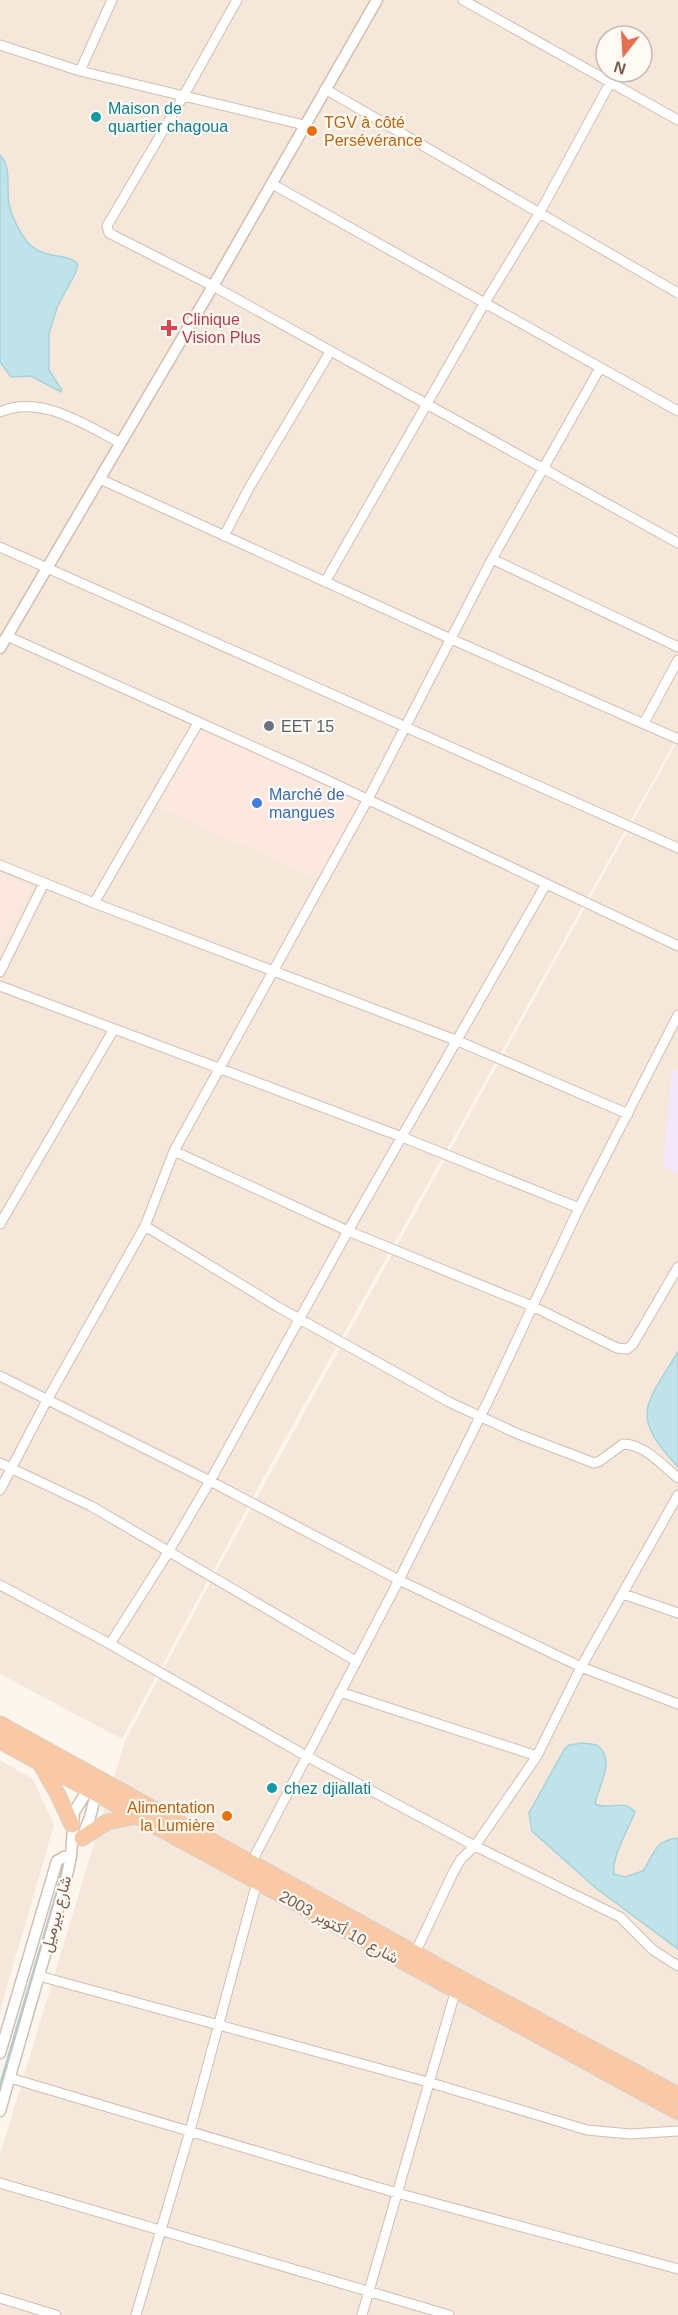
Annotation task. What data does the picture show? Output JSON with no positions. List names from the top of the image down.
{
  "streets": {
    "highway": ["شارع 10 أكتوبر 2003"],
    "street": ["شارع بيرميل"]
  },
  "places": {
    "other": [
      "Maison de quartier chagoua",
      "TGV à côté Persévérance",
      "EET 15",
      "Marché de mangues",
      "chez djiallati",
      "Alimentation la Lumière"
    ],
    "health": ["Clinique Vision Plus"]
  },
  "north": "bottom"
}
